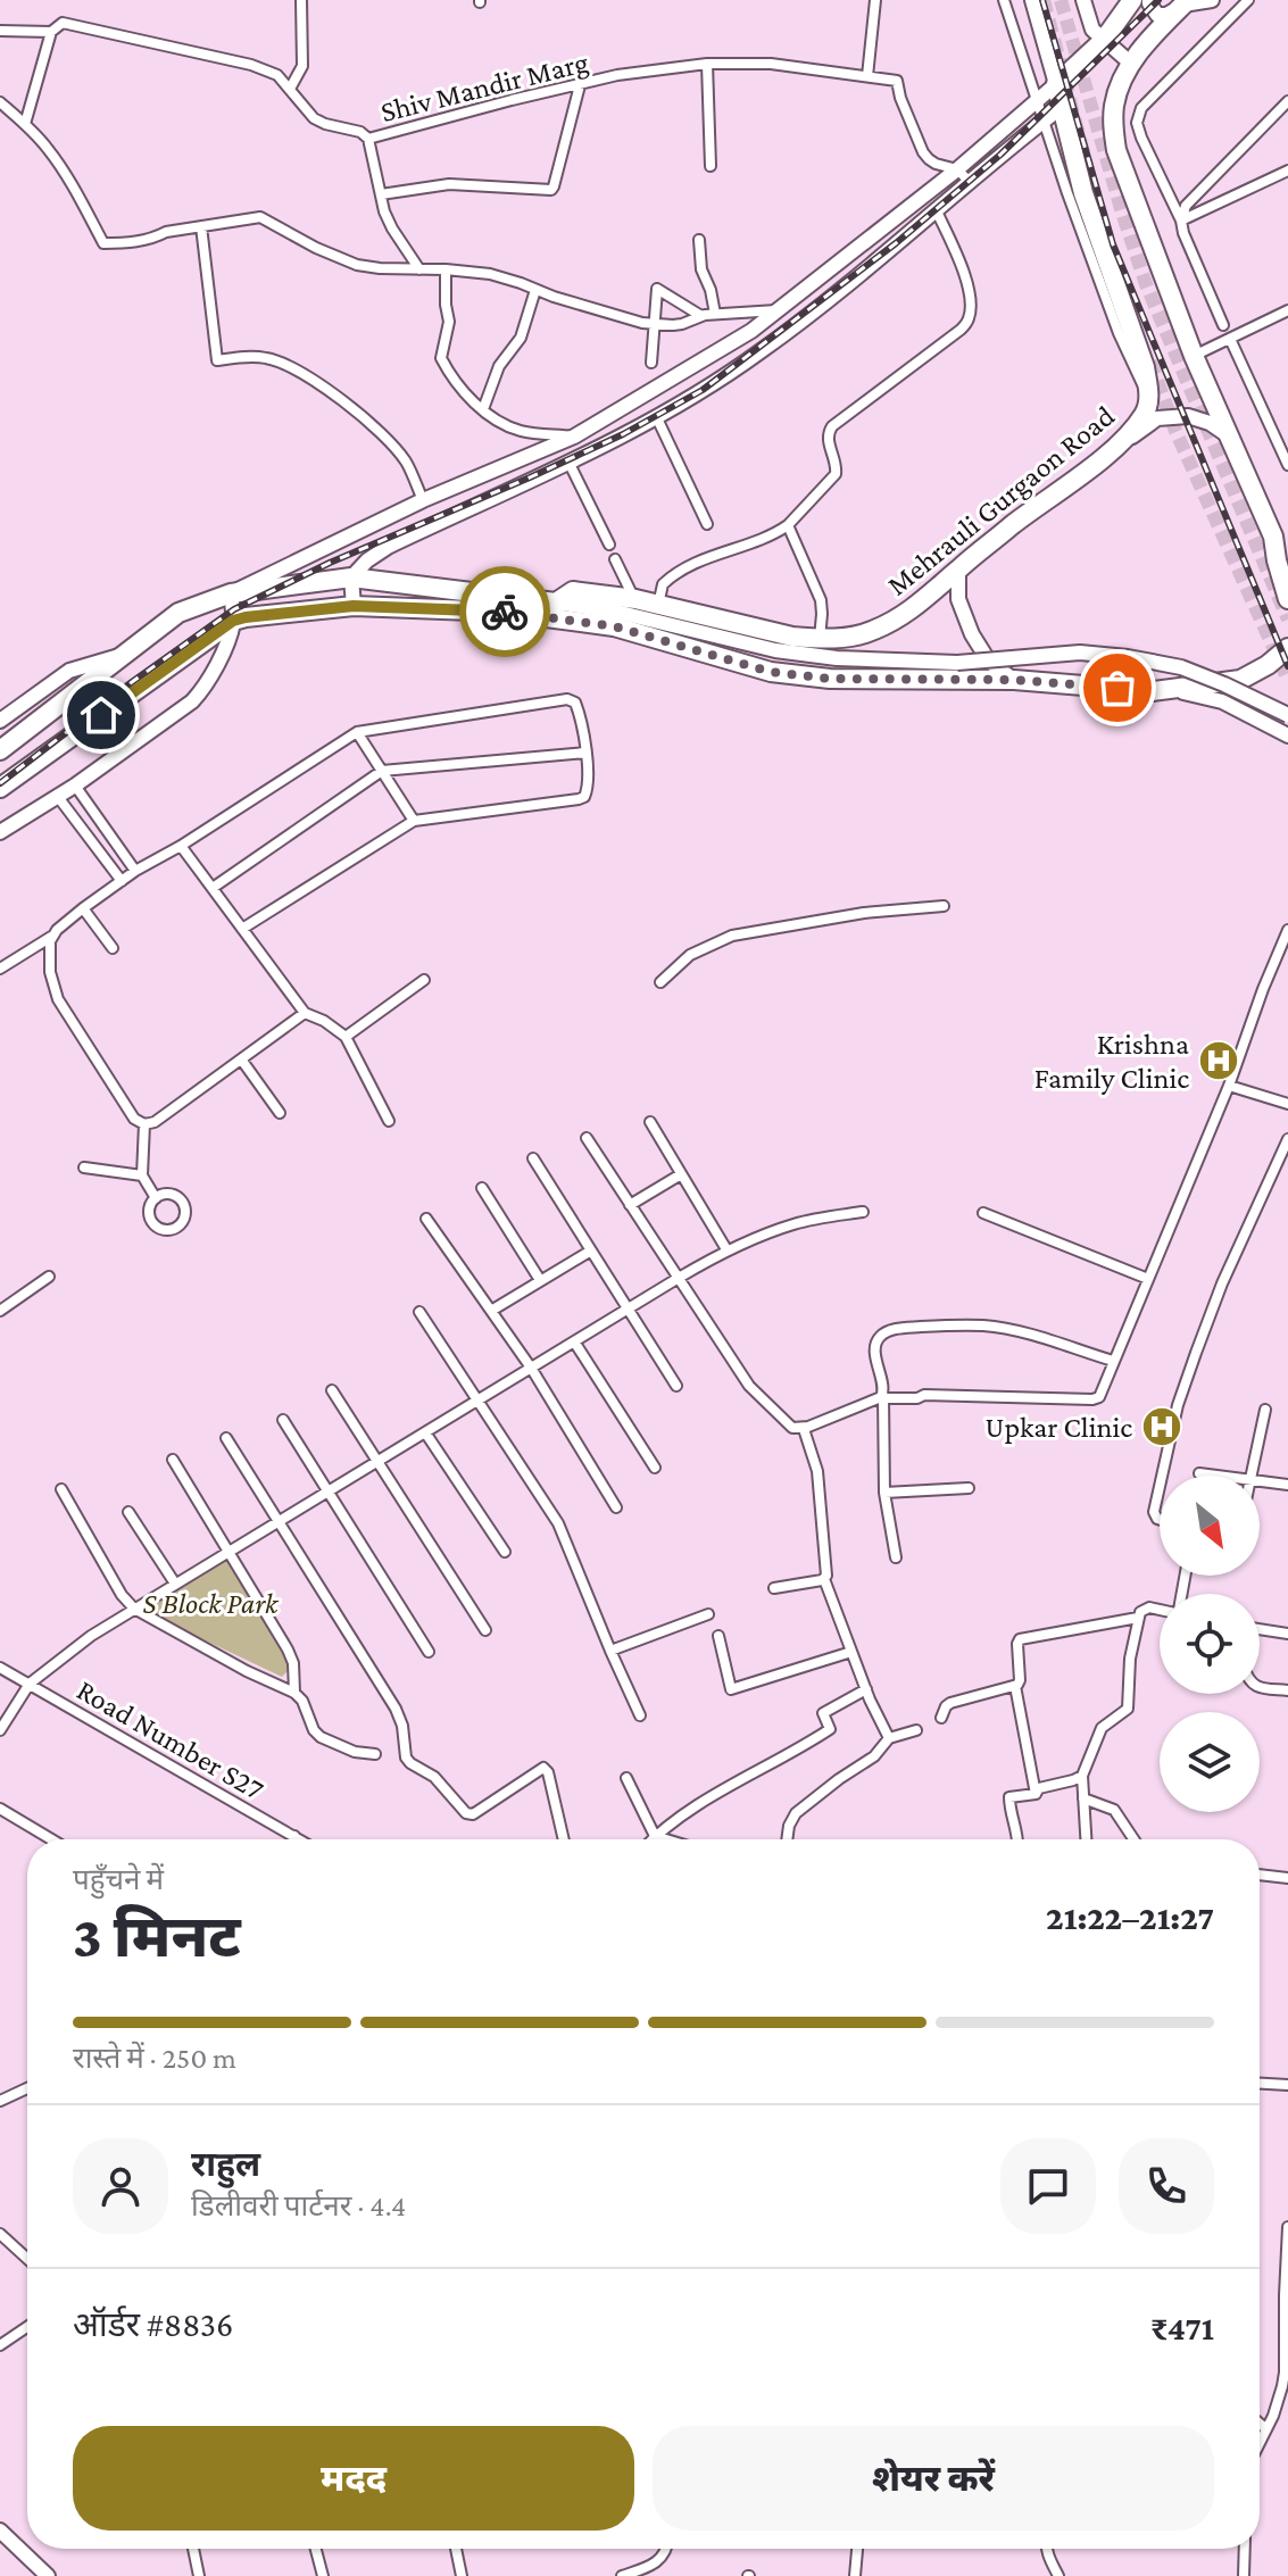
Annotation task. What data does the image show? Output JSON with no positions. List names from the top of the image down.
{
  "streets": {
    "highway": ["Mehrauli Gurgaon Road"],
    "street": ["Shiv Mandir Marg", "Road Number S27"]
  },
  "parks": ["S Block Park"],
  "places": {
    "hospital": ["Krishna Family Clinic", "Upkar Clinic"]
  },
  "north": "bottom right",
  "page": {
    "heading": ["3 मिनट", "पहुँचने में", "21:22–21:27"],
    "panel": [
      "राहुल",
      "डिलीवरी पार्टनर · 4.4",
      "ऑर्डर #8836",
      "₹471"
    ],
    "bar": "रास्ते में · 250 m",
    "buttons": ["मदद", "शेयर करें"]
  }
}
